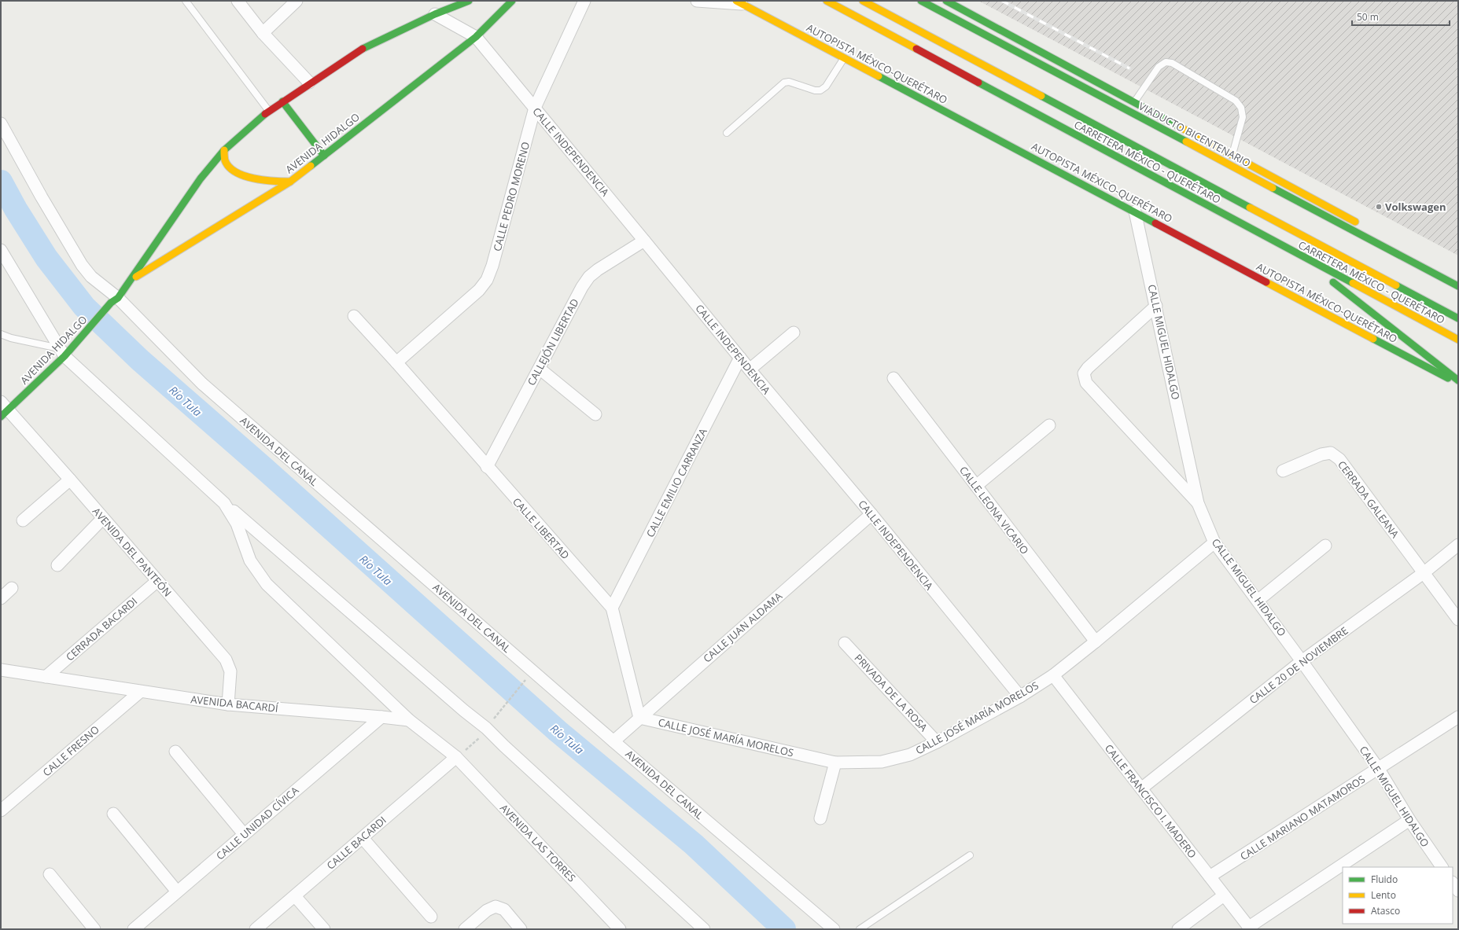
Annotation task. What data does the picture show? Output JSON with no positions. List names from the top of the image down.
{
  "streets": {
    "main road": [
      "AUTOPISTA MÉXICO-QUERÉTARO",
      "VIADUCTO BICENTENARIO",
      "AVENIDA HIDALGO",
      "CARRETERA MÉXICO - QUERÉTARO"
    ],
    "street": [
      "CALLE INDEPENDENCIA",
      "CALLE PEDRO MORENO",
      "CALLEJÓN LIBERTAD",
      "CALLE MIGUEL HIDALGO",
      "AVENIDA DEL CANAL",
      "CALLE EMILIO CARRANZA",
      "CERRADA GALEANA",
      "CALLE LEONA VICARIO",
      "CALLE LIBERTAD",
      "AVENIDA DEL PANTEÓN",
      "CALLE JUAN ALDAMA",
      "CERRADA BACARDI",
      "CALLE 20 DE NOVIEMBRE",
      "PRIVADA DE LA ROSA",
      "AVENIDA BACARDÍ",
      "CALLE JOSÉ MARÍA MORELOS",
      "CALLE FRESNO",
      "CALLE FRANCISCO I. MADERO",
      "CALLE MARIANO MATAMOROS",
      "CALLE UNIDAD CÍVICA",
      "CALLE BACARDI",
      "AVENIDA LAS TORRES"
    ]
  },
  "crossings": [
    ["AUTOPISTA MÉXICO-QUERÉTARO", "CALLE MIGUEL HIDALGO"],
    ["AVENIDA HIDALGO", "CALLE INDEPENDENCIA"],
    ["AVENIDA HIDALGO", "AVENIDA DEL CANAL"],
    ["AVENIDA HIDALGO", "AVENIDA DEL PANTEÓN"],
    ["CALLE INDEPENDENCIA", "CALLE PEDRO MORENO"],
    ["CALLE INDEPENDENCIA", "CALLEJÓN LIBERTAD"],
    ["CALLE INDEPENDENCIA", "CALLE EMILIO CARRANZA"],
    ["CALLE INDEPENDENCIA", "CALLE JUAN ALDAMA"],
    ["CALLE INDEPENDENCIA", "CALLE JOSÉ MARÍA MORELOS"],
    ["CALLE PEDRO MORENO", "CALLE LIBERTAD"],
    ["CALLEJÓN LIBERTAD", "CALLE LIBERTAD"],
    ["CALLE MIGUEL HIDALGO", "CALLE 20 DE NOVIEMBRE"],
    ["CALLE MIGUEL HIDALGO", "CALLE JOSÉ MARÍA MORELOS"],
    ["CALLE MIGUEL HIDALGO", "CALLE MARIANO MATAMOROS"],
    ["AVENIDA DEL CANAL", "CALLE JUAN ALDAMA"],
    ["CALLE EMILIO CARRANZA", "CALLE LIBERTAD"],
    ["CERRADA GALEANA", "CALLE 20 DE NOVIEMBRE"],
    ["CALLE LEONA VICARIO", "CALLE JOSÉ MARÍA MORELOS"],
    ["CALLE LIBERTAD", "CALLE JUAN ALDAMA"],
    ["CALLE LIBERTAD", "CALLE JOSÉ MARÍA MORELOS"],
    ["AVENIDA DEL PANTEÓN", "CERRADA BACARDI"],
    ["AVENIDA DEL PANTEÓN", "AVENIDA BACARDÍ"],
    ["CALLE JUAN ALDAMA", "CALLE JOSÉ MARÍA MORELOS"],
    ["CERRADA BACARDI", "AVENIDA BACARDÍ"],
    ["CALLE 20 DE NOVIEMBRE", "CALLE FRANCISCO I. MADERO"],
    ["PRIVADA DE LA ROSA", "CALLE JOSÉ MARÍA MORELOS"],
    ["AVENIDA BACARDÍ", "CALLE FRESNO"],
    ["AVENIDA BACARDÍ", "CALLE UNIDAD CÍVICA"],
    ["CALLE JOSÉ MARÍA MORELOS", "CALLE FRANCISCO I. MADERO"],
    ["CALLE FRANCISCO I. MADERO", "CALLE MARIANO MATAMOROS"],
    ["CALLE BACARDI", "AVENIDA LAS TORRES"]
  ],
  "water": ["Río Tula"],
  "places": ["Volkswagen"],
  "legend": ["Fluido", "Lento", "Atasco"],
  "scale_bar": "50 m"
}
